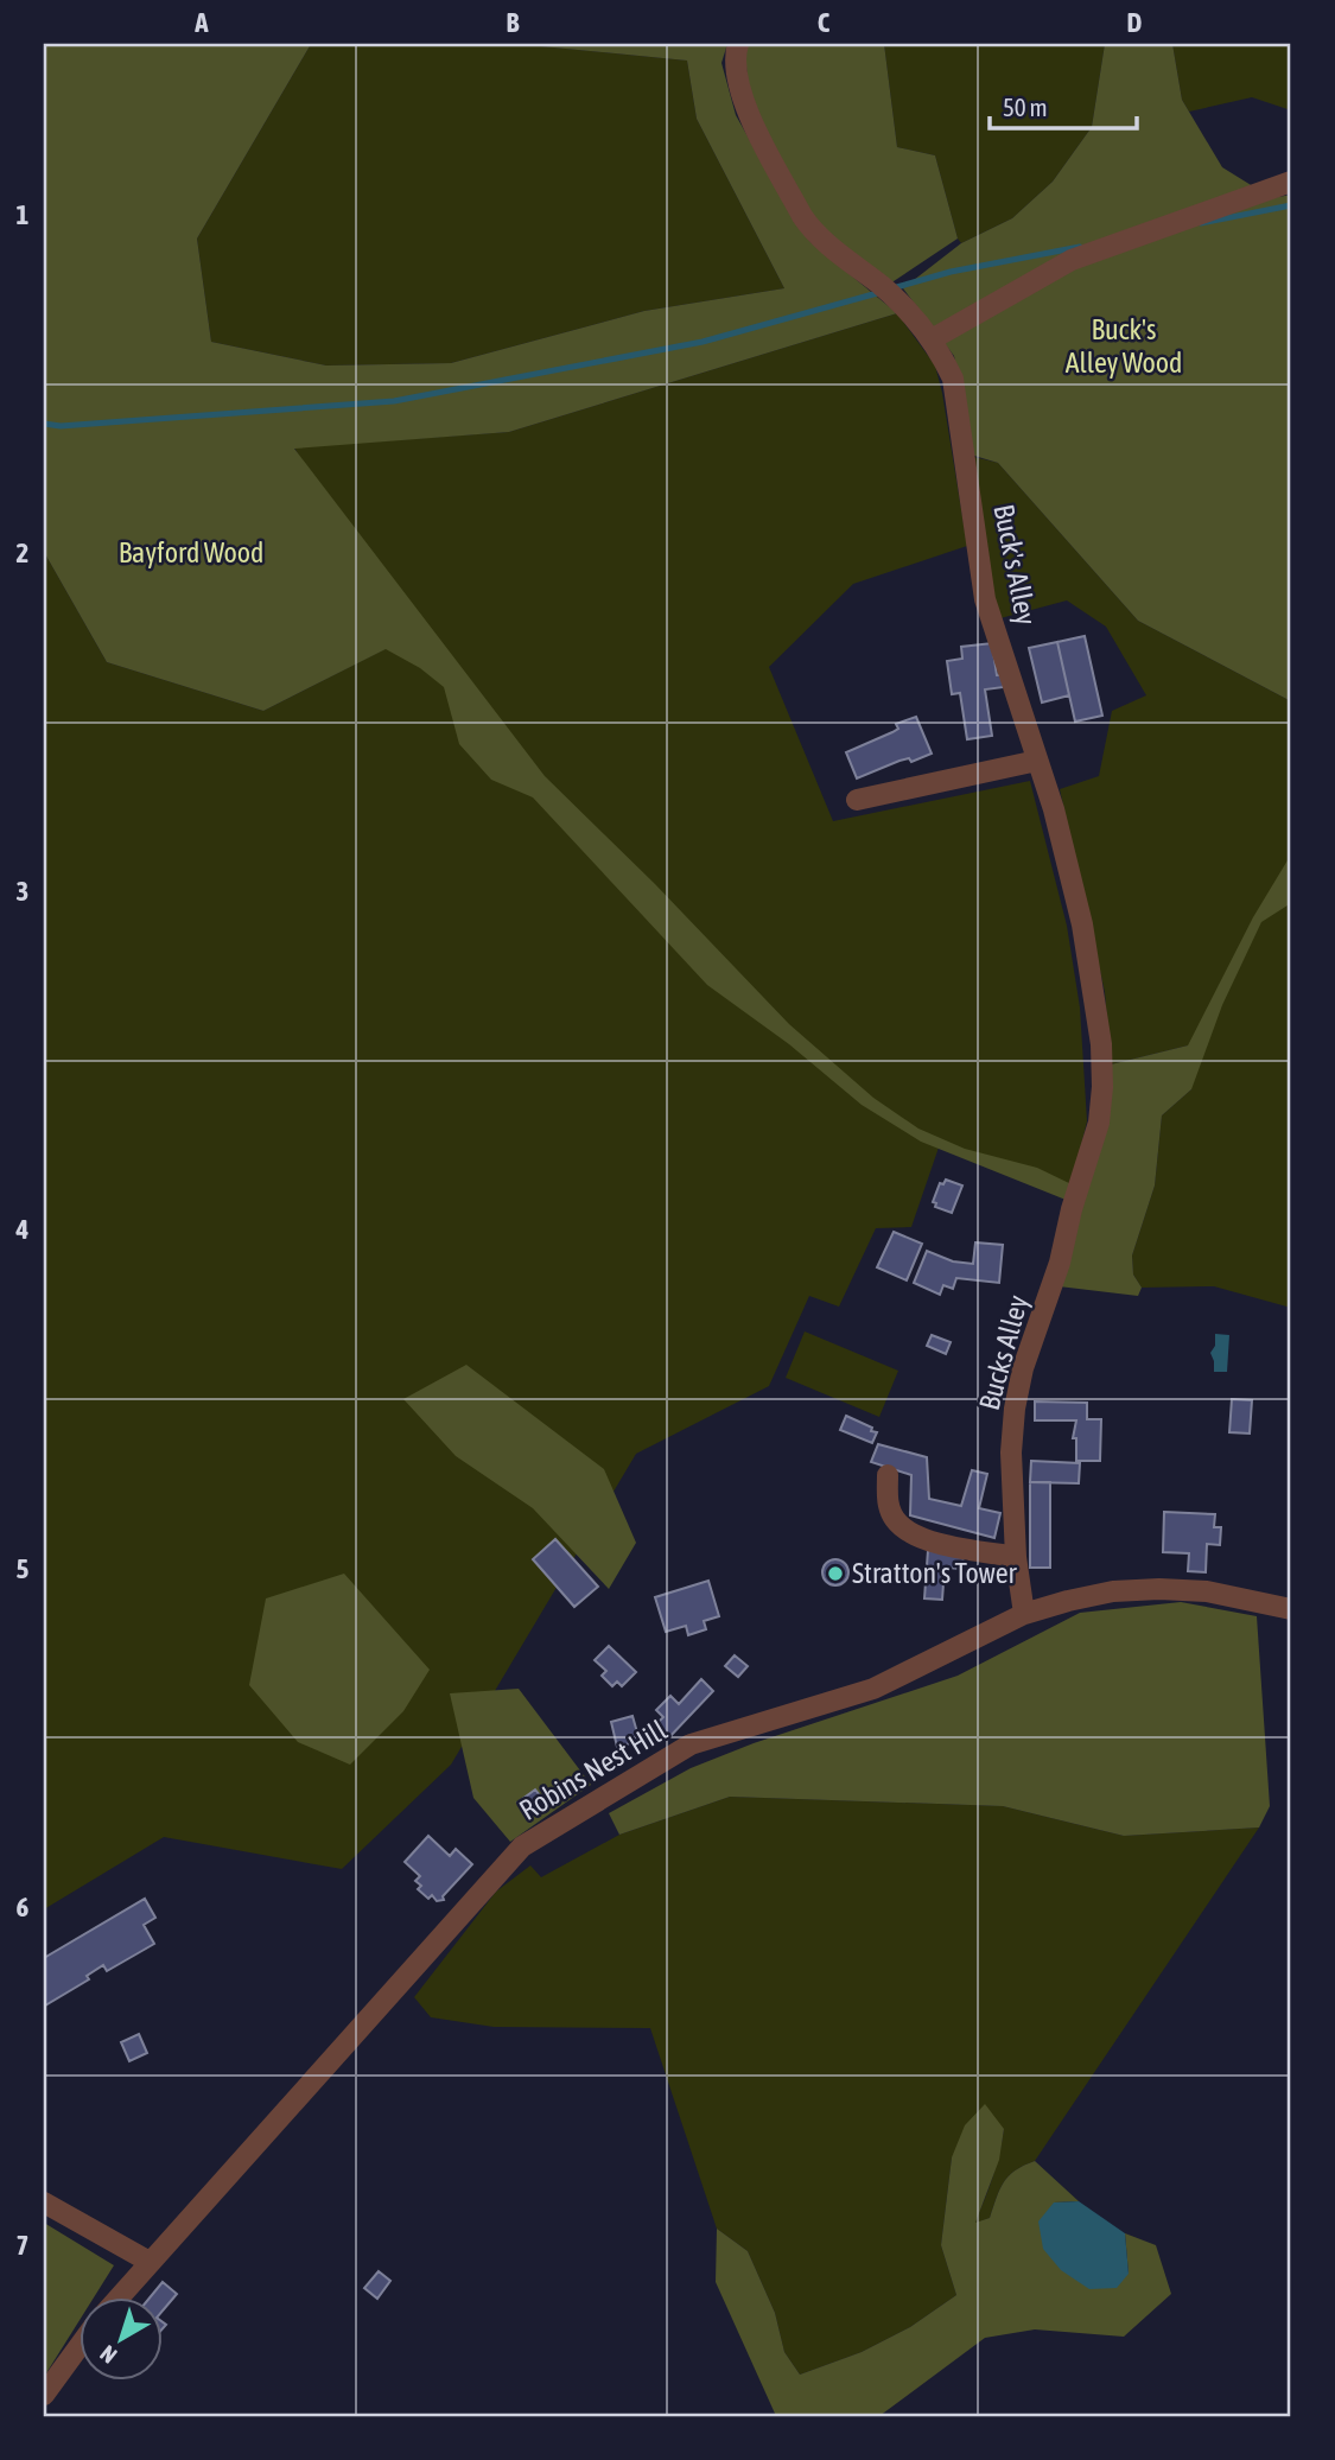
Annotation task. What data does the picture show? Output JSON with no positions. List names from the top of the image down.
{
  "streets": {
    "street": ["Buck's Alley", "Bucks Alley", "Robins Nest Hill"]
  },
  "crossings": [
    ["Buck's Alley", "Bucks Alley"],
    ["Bucks Alley", "Robins Nest Hill"]
  ],
  "parks": ["Buck's Alley Wood", "Bayford Wood"],
  "places": ["Stratton's Tower"],
  "scale_bar": "50 m",
  "north": "bottom left",
  "grid": {
    "columns": [
      "A",
      "B",
      "C",
      "D"
    ],
    "rows": [
      "1",
      "2",
      "3",
      "4",
      "5",
      "6",
      "7"
    ]
  }
}
